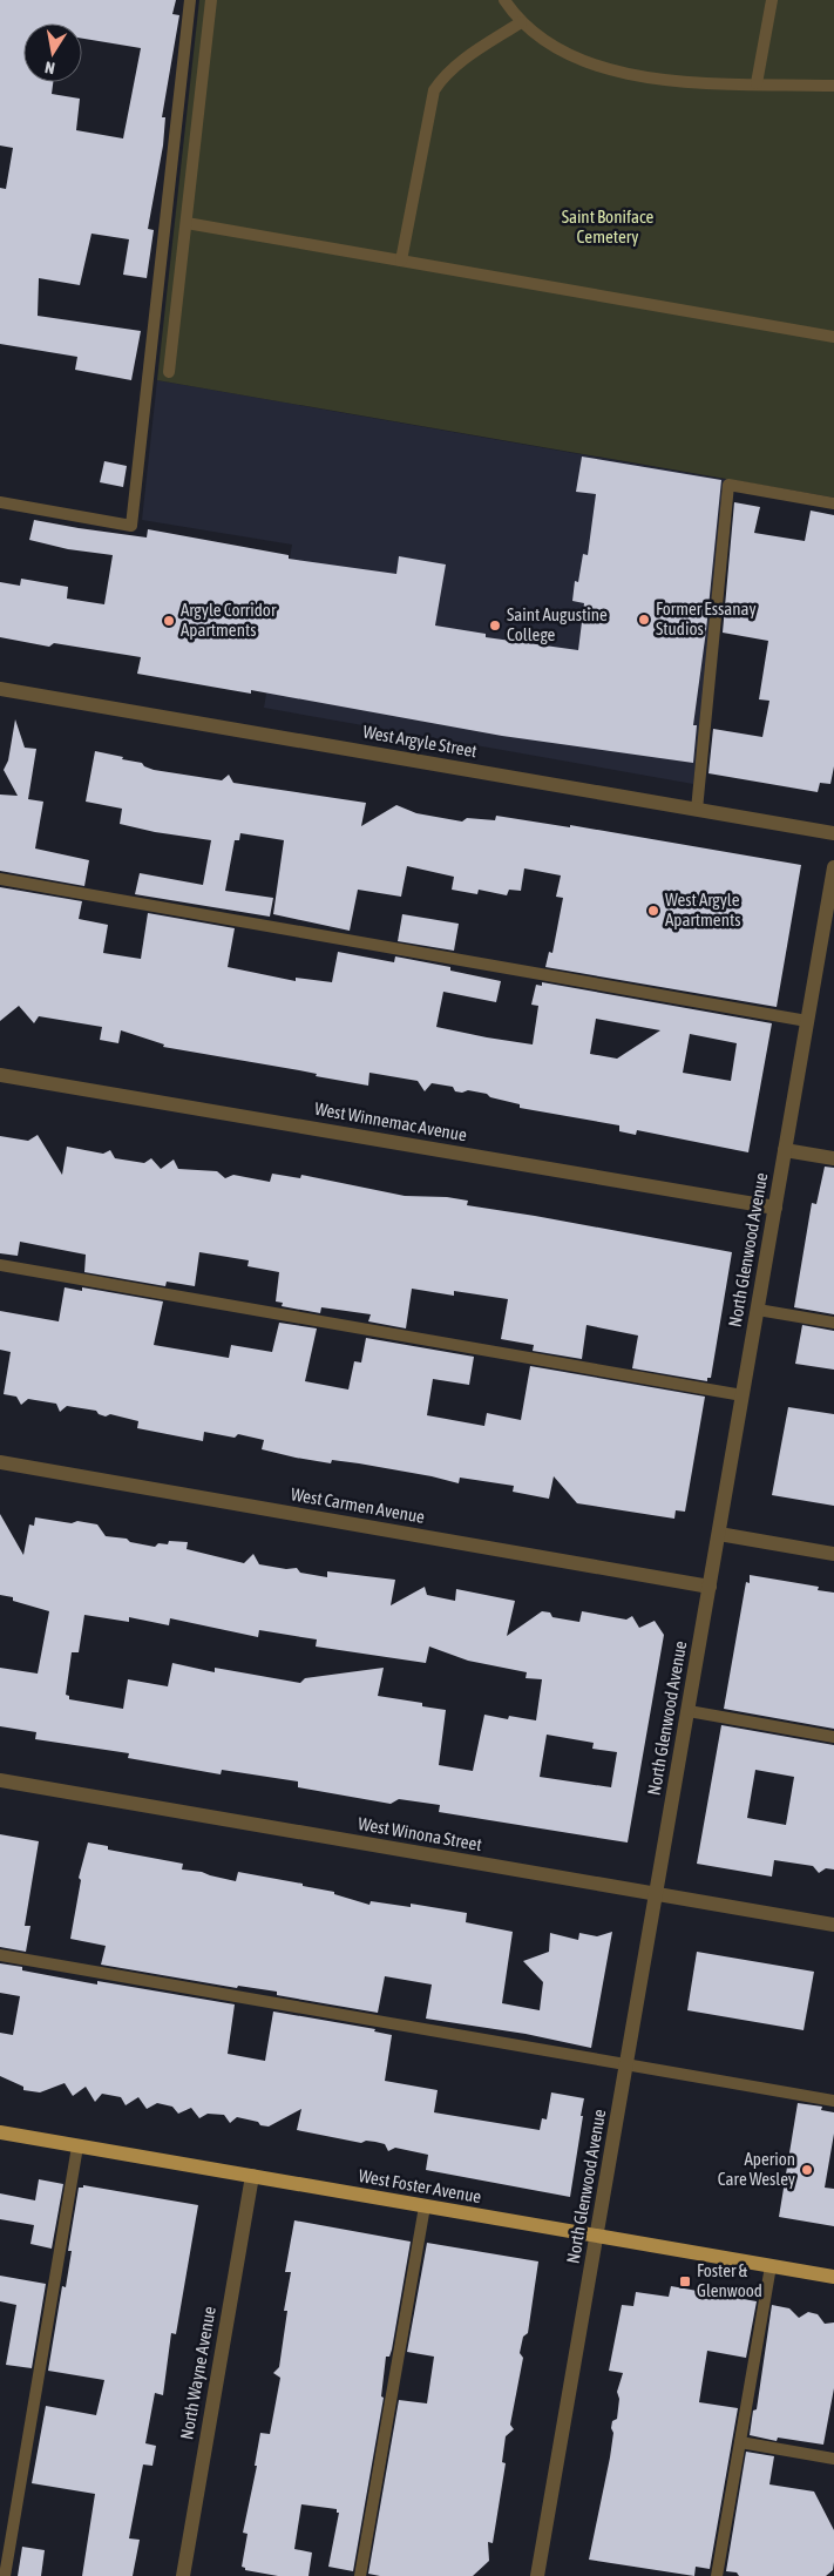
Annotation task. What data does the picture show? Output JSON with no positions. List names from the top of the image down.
{
  "streets": {
    "main road": ["West Foster Avenue"],
    "street": [
      "West Argyle Street",
      "West Winnemac Avenue",
      "North Glenwood Avenue",
      "West Carmen Avenue",
      "West Winona Street",
      "North Wayne Avenue"
    ]
  },
  "crossings": [
    ["West Winnemac Avenue", "North Glenwood Avenue"],
    ["North Glenwood Avenue", "West Carmen Avenue"],
    ["North Glenwood Avenue", "West Winona Street"],
    ["North Glenwood Avenue", "West Foster Avenue"],
    ["West Foster Avenue", "North Wayne Avenue"]
  ],
  "parks": ["Saint Boniface Cemetery"],
  "places": {
    "other": [
      "Former Essanay Studios",
      "Argyle Corridor Apartments",
      "Saint Augustine College",
      "West Argyle Apartments",
      "Aperion Care Wesley"
    ],
    "transit": ["Foster & Glenwood"]
  },
  "north": "bottom"
}
